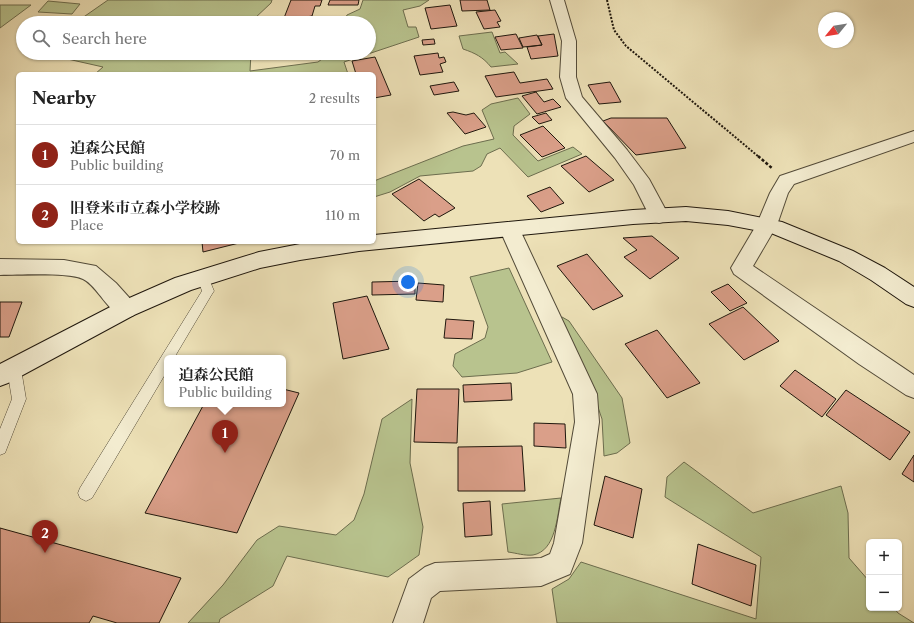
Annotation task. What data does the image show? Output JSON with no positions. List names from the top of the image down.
{
  "north": "bottom left",
  "page": {
    "search": "Search here",
    "heading": ["Nearby", "2 results"],
    "list": [
      {
        "mark": "1",
        "name": "迫森公民館",
        "note": "Public building",
        "value": "70 m"
      },
      {
        "mark": "2",
        "name": "旧登米市立森小学校跡",
        "note": "Place",
        "value": "110 m"
      }
    ],
    "popup": ["迫森公民館", "Public building"],
    "pins": ["1", "2"],
    "map_buttons": ["+", "−"]
  }
}
